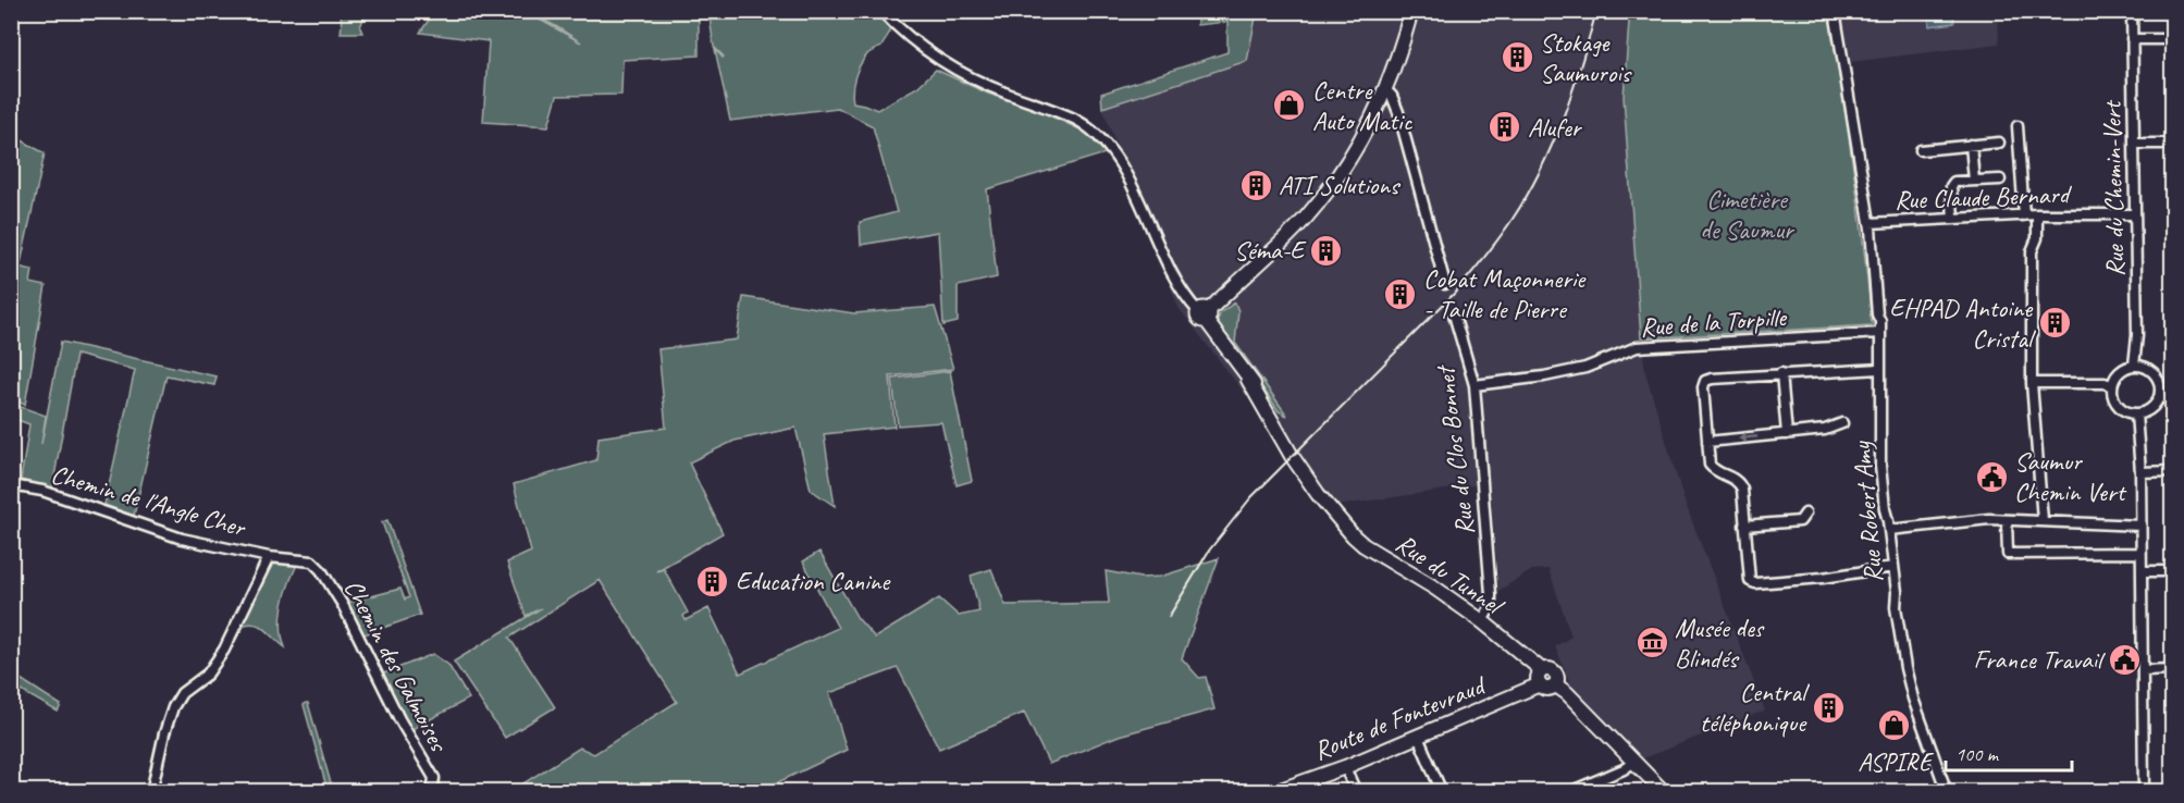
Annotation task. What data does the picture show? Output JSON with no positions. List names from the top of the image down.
{
  "streets": {
    "street": [
      "Rue du Chemin-Vert",
      "Rue Claude Bernard",
      "Rue de la Torpille",
      "Rue du Clos Bonnet",
      "Chemin de l'Angle Cher",
      "Rue Robert Amy",
      "Rue du Tunnel",
      "Chemin des Galmoises",
      "Route de Fontevraud"
    ]
  },
  "crossings": [
    ["Rue du Chemin-Vert", "Rue Claude Bernard"],
    ["Rue Claude Bernard", "Rue Robert Amy"],
    ["Rue de la Torpille", "Rue du Clos Bonnet"],
    ["Rue de la Torpille", "Rue Robert Amy"],
    ["Rue du Clos Bonnet", "Rue du Tunnel"],
    ["Chemin de l'Angle Cher", "Chemin des Galmoises"],
    ["Rue du Tunnel", "Route de Fontevraud"]
  ],
  "parks": ["Cimetière de Saumur"],
  "places": {
    "building": [
      "Stokage Saumurois",
      "Alufer",
      "ATI Solutions",
      "Séma-E",
      "Cobat Maçonnerie - Taille de Pierre",
      "EHPAD Antoine Cristal",
      "Education Canine",
      "Central téléphonique"
    ],
    "shop": ["Centre Auto Matic", "ASPIRE"],
    "public building": ["Saumur Chemin Vert", "France Travail"],
    "museum": ["Musée des Blindés"]
  },
  "scale_bar": "100 m"
}
